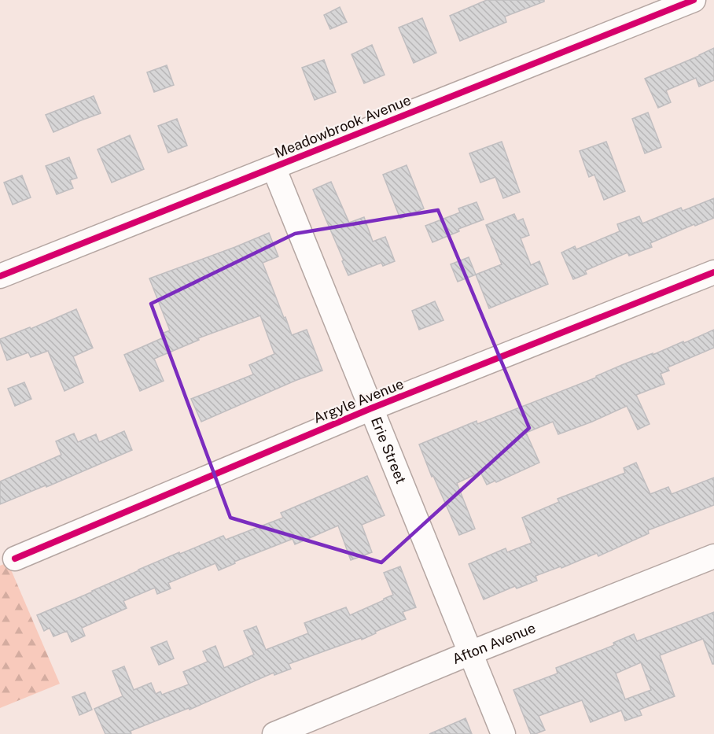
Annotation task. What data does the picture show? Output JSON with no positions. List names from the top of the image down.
{
  "streets": {
    "street": [
      "Meadowbrook Avenue",
      "Argyle Avenue",
      "Erie Street",
      "Afton Avenue"
    ]
  },
  "crossings": [
    ["Meadowbrook Avenue", "Erie Street"],
    ["Argyle Avenue", "Erie Street"],
    ["Erie Street", "Afton Avenue"]
  ]
}
